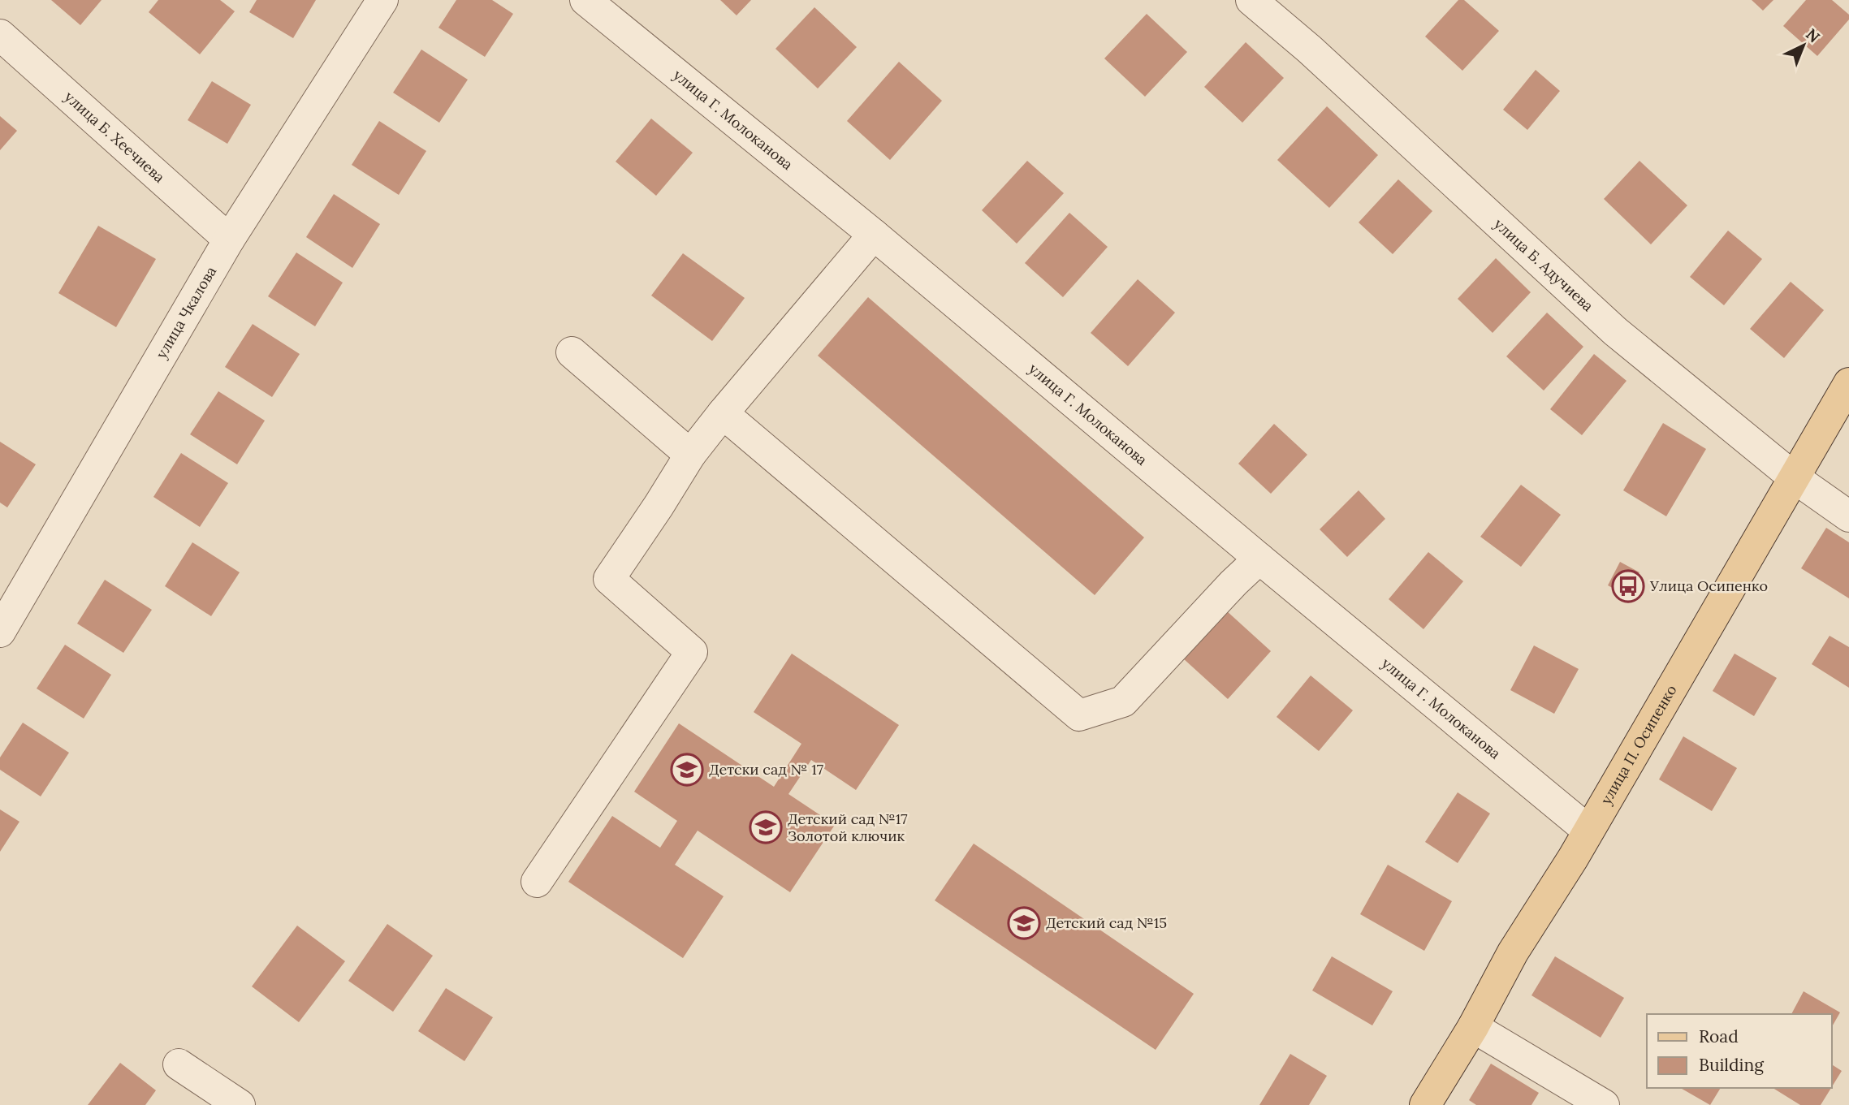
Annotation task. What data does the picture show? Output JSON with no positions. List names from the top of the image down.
{
  "streets": {
    "main road": ["улица П. Осипенко"],
    "street": [
      "улица Г. Молоканова",
      "улица Б. Хеечиева",
      "улица Б. Адучиева",
      "улица Чкалова"
    ]
  },
  "crossings": [
    ["улица Г. Молоканова", "улица П. Осипенко"],
    ["улица Б. Хеечиева", "улица Чкалова"],
    ["улица Б. Адучиева", "улица П. Осипенко"]
  ],
  "places": {
    "bus stop": ["Улица Осипенко"],
    "school or university": ["Детски сад № 17", "Детский сад №17 Золотой ключик", "Детский сад №15"]
  },
  "legend": ["Road", "Building"],
  "north": "top right"
}
